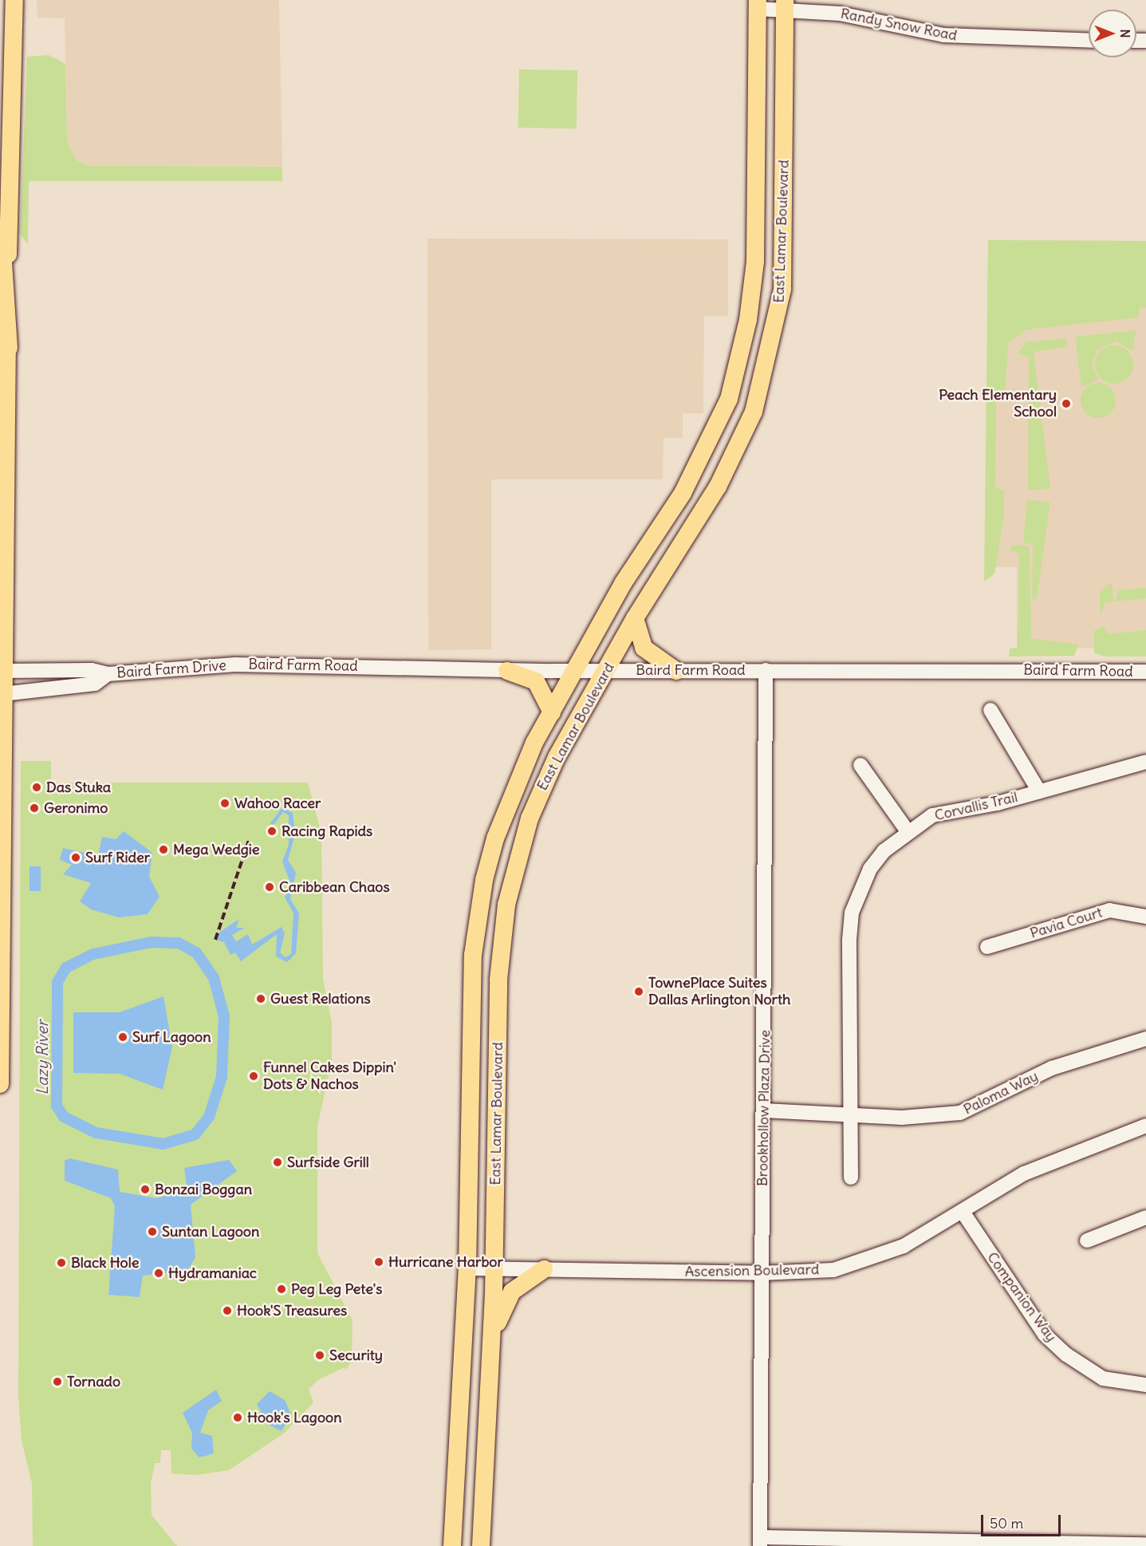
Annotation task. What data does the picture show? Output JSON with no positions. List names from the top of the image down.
{
  "streets": {
    "main road": ["East Lamar Boulevard"],
    "street": [
      "Randy Snow Road",
      "Baird Farm Road",
      "Baird Farm Drive",
      "Corvallis Trail",
      "Pavia Court",
      "Paloma Way",
      "Brookhollow Plaza Drive",
      "Ascension Boulevard",
      "Companion Way"
    ]
  },
  "crossings": [
    ["Randy Snow Road", "East Lamar Boulevard"],
    ["East Lamar Boulevard", "Baird Farm Road"],
    ["East Lamar Boulevard", "Ascension Boulevard"],
    ["Baird Farm Road", "Baird Farm Drive"],
    ["Baird Farm Road", "Brookhollow Plaza Drive"],
    ["Corvallis Trail", "Paloma Way"],
    ["Paloma Way", "Brookhollow Plaza Drive"],
    ["Brookhollow Plaza Drive", "Ascension Boulevard"],
    ["Ascension Boulevard", "Companion Way"]
  ],
  "water": ["Lazy River"],
  "places": [
    "Peach Elementary School",
    "Das Stuka",
    "Wahoo Racer",
    "Geronimo",
    "Racing Rapids",
    "Mega Wedgie",
    "Surf Rider",
    "Caribbean Chaos",
    "TownePlace Suites Dallas Arlington North",
    "Guest Relations",
    "Surf Lagoon",
    "Funnel Cakes Dippin' Dots & Nachos",
    "Surfside Grill",
    "Bonzai Boggan",
    "Suntan Lagoon",
    "Hurricane Harbor",
    "Black Hole",
    "Hydramaniac",
    "Peg Leg Pete's",
    "Hook'S Treasures",
    "Security",
    "Tornado",
    "Hook's Lagoon"
  ],
  "scale_bar": "50 m",
  "north": "right"
}
